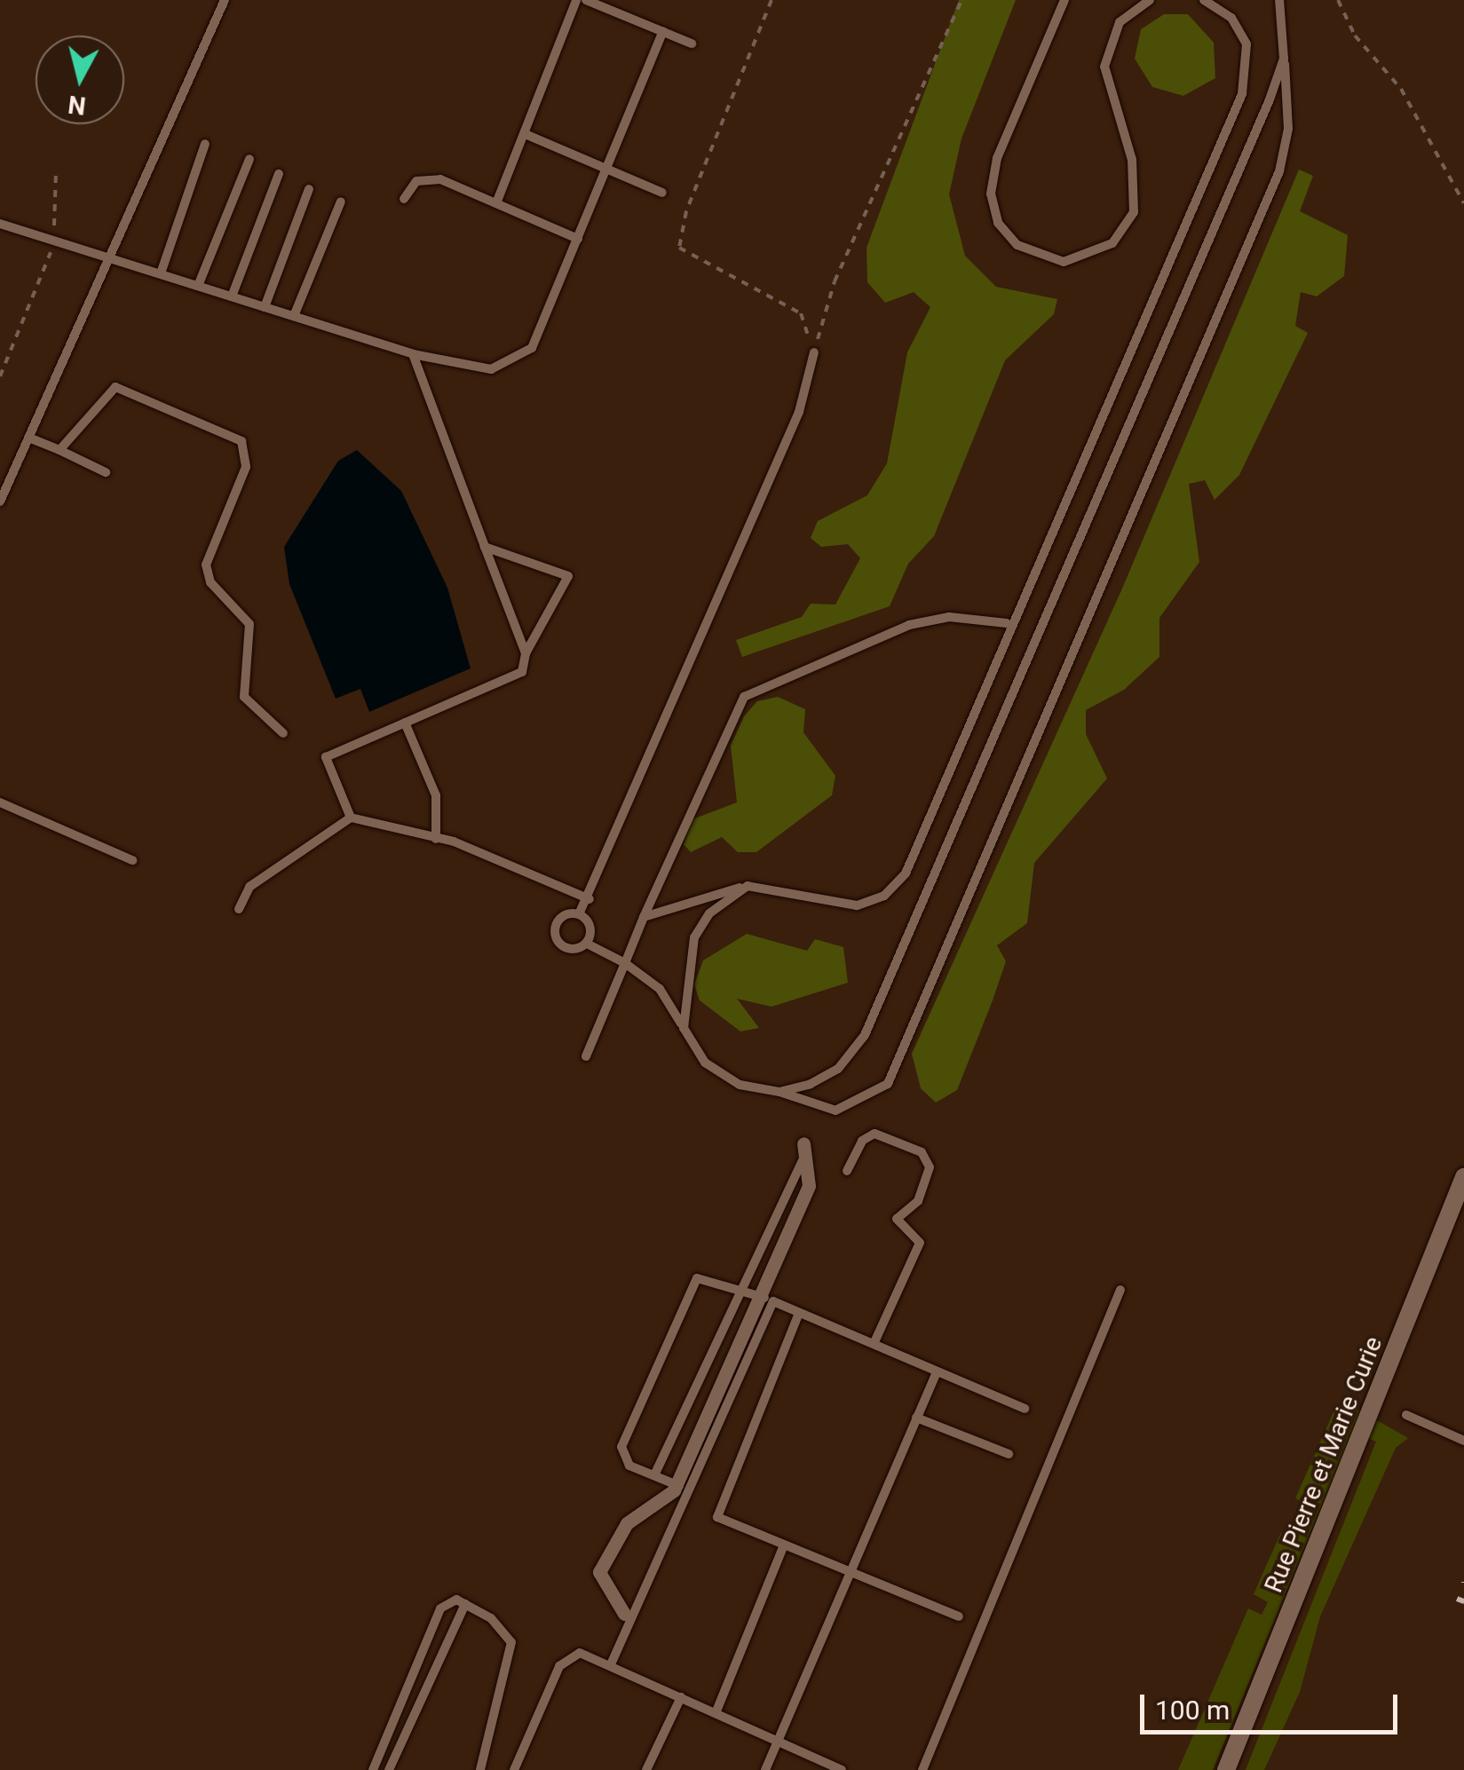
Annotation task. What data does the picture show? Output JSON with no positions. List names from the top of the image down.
{
  "streets": {
    "street": ["Rue Pierre et Marie Curie"]
  },
  "scale_bar": "100 m",
  "north": "bottom"
}
